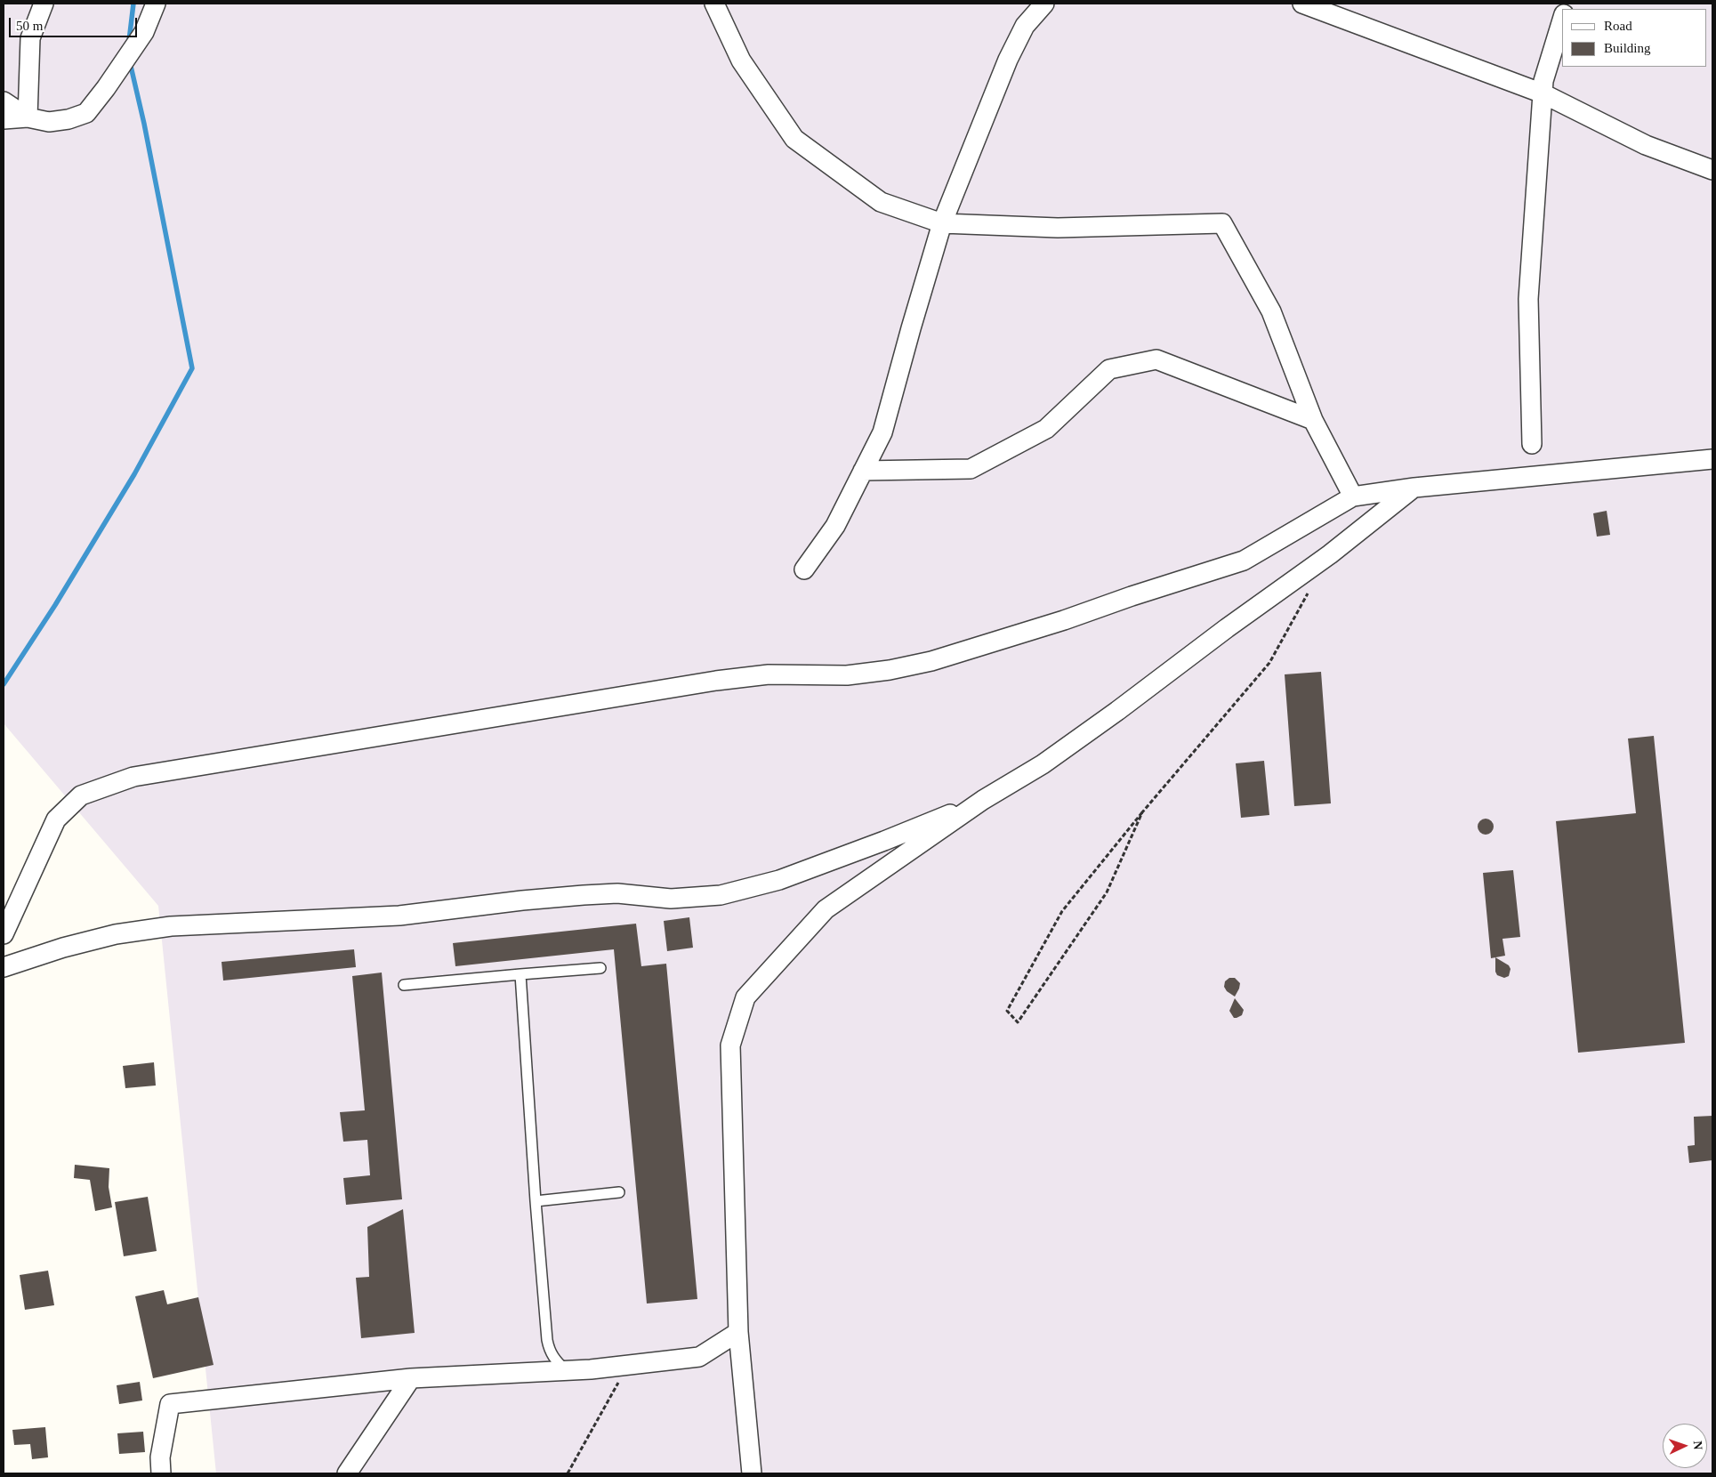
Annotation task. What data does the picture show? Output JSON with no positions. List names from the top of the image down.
{
  "legend": ["Road", "Building"],
  "scale_bar": "50 m",
  "north": "right"
}
